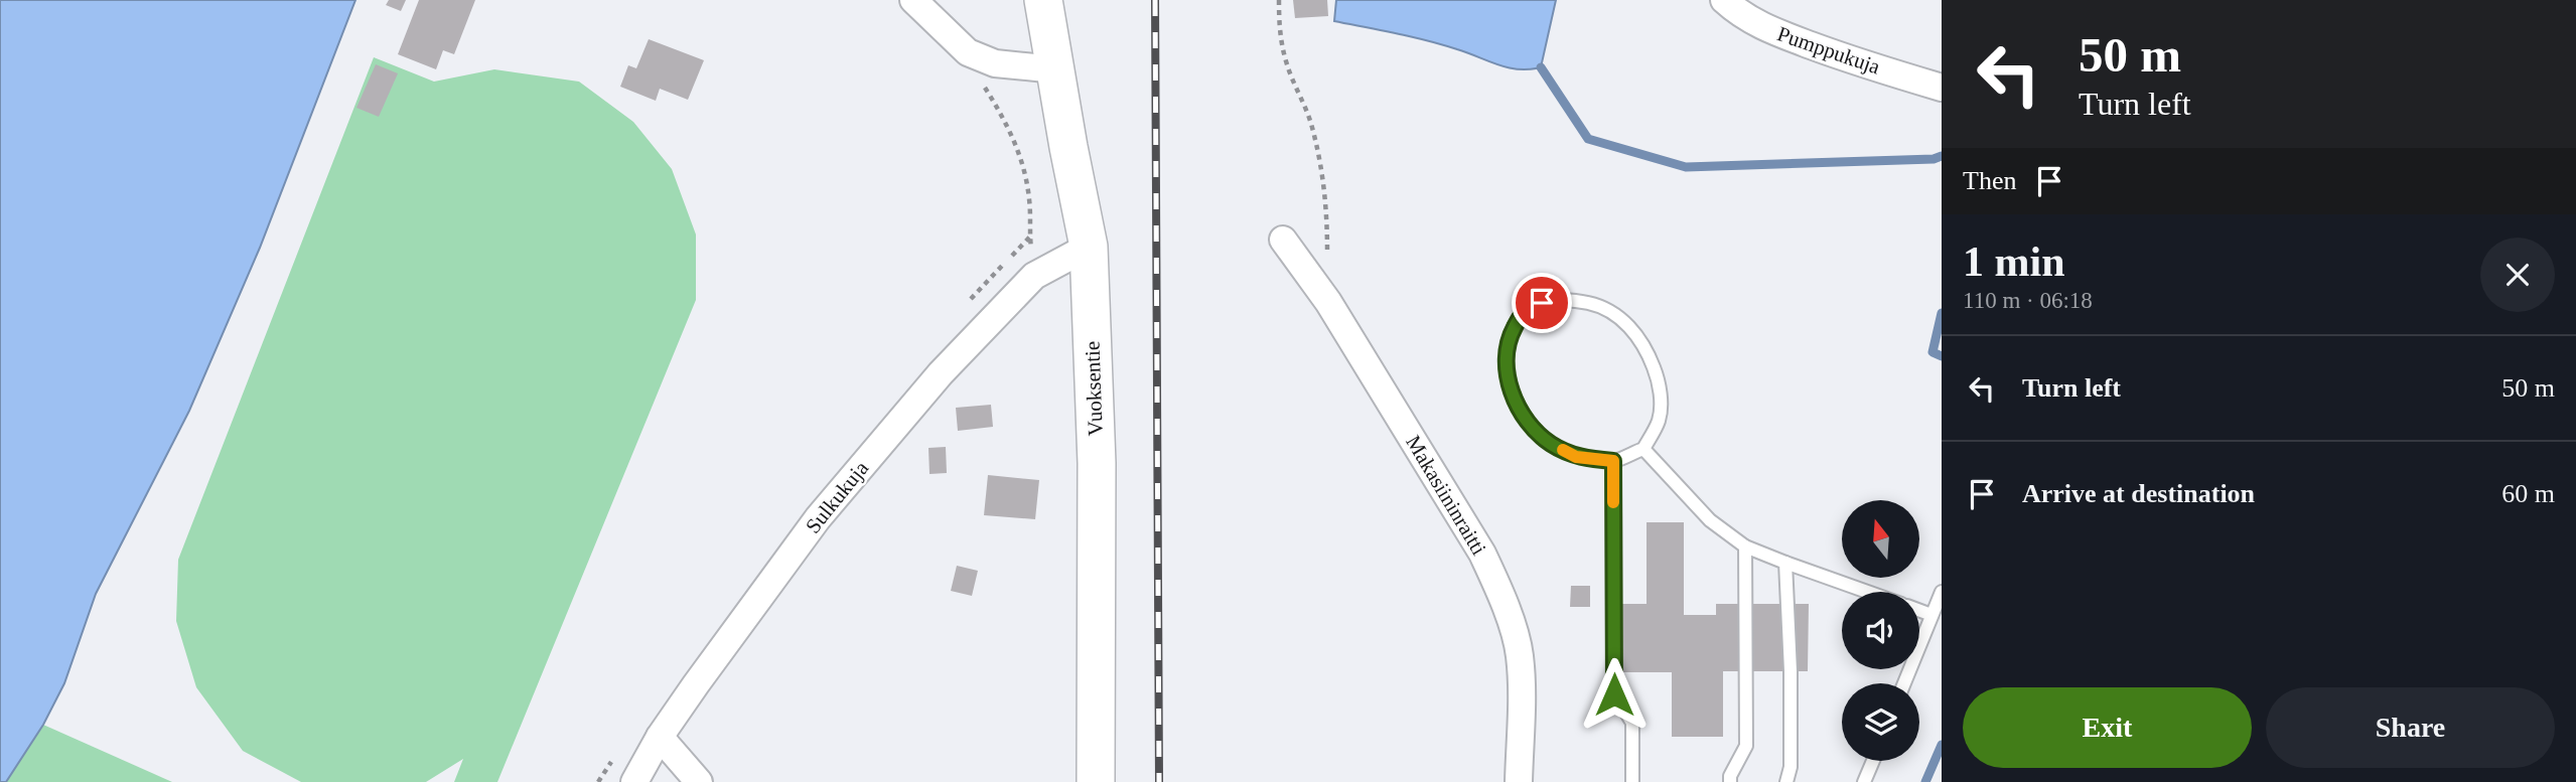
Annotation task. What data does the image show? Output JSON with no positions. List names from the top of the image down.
{
  "streets": {
    "street": [
      "Pumppukuja",
      "Vuoksentie",
      "Makasiininraitti",
      "Sulkukuja"
    ]
  },
  "crossings": [
    ["Vuoksentie", "Sulkukuja"]
  ],
  "north": "top",
  "page": {
    "turn": ["50 m", "Turn left"],
    "then": "Then",
    "heading": ["1 min", "110 m · 06:18"],
    "list": [
      {
        "name": "Turn left",
        "value": "50 m"
      },
      {
        "name": "Arrive at destination",
        "value": "60 m"
      }
    ],
    "buttons": ["Exit", "Share"]
  }
}
